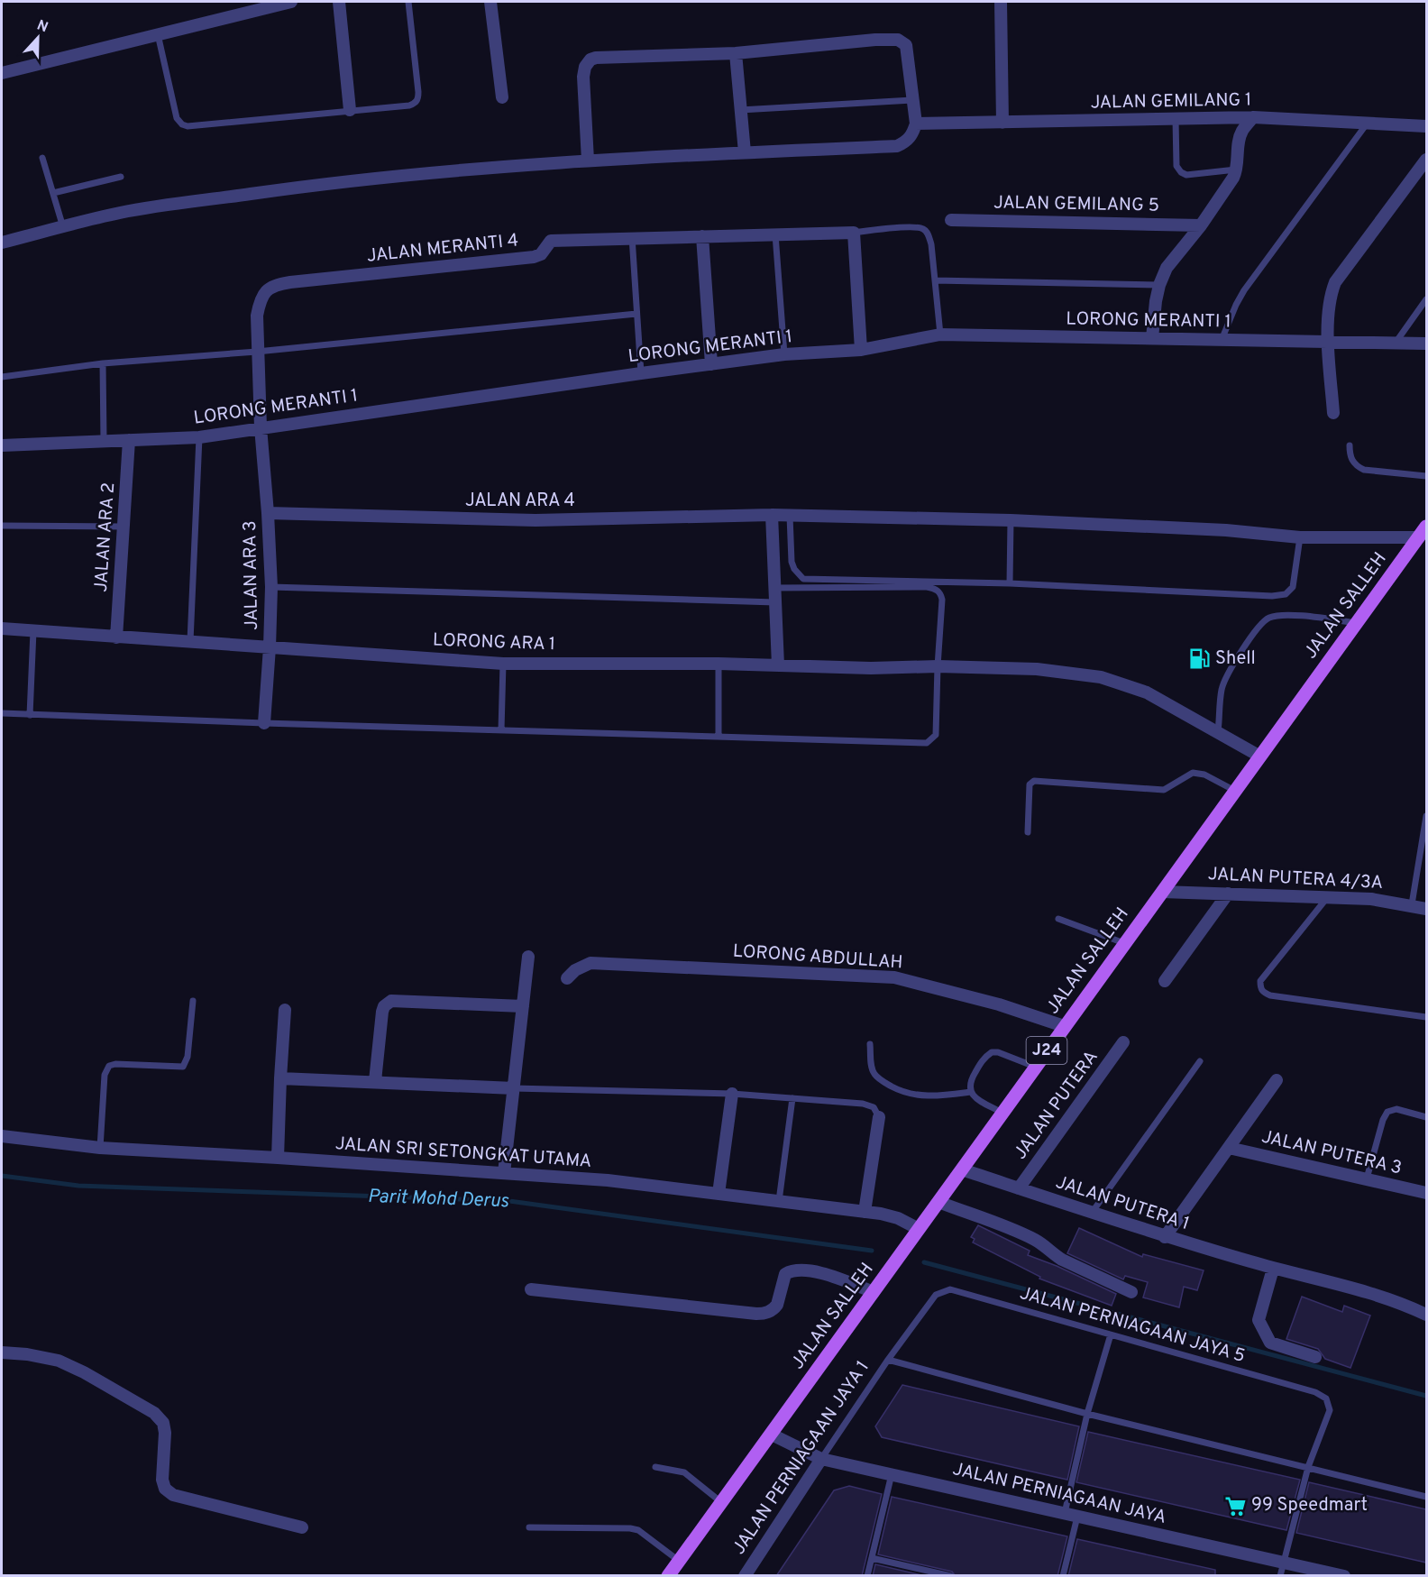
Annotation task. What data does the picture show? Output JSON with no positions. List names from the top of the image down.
{
  "streets": {
    "main road": ["JALAN SALLEH", "J24"],
    "street": [
      "JALAN GEMILANG 1",
      "JALAN GEMILANG 5",
      "JALAN MERANTI 4",
      "LORONG MERANTI 1",
      "JALAN ARA 4",
      "JALAN ARA 2",
      "JALAN ARA 3",
      "LORONG ARA 1",
      "JALAN PUTERA 4/3A",
      "LORONG ABDULLAH",
      "JALAN PUTERA",
      "JALAN SRI SETONGKAT UTAMA",
      "JALAN PUTERA 3",
      "JALAN PUTERA 1",
      "JALAN PERNIAGAAN JAYA 1",
      "JALAN PERNIAGAAN JAYA"
    ],
    "lane": ["JALAN PERNIAGAAN JAYA 5"]
  },
  "crossings": [
    ["JALAN MERANTI 4", "LORONG MERANTI 1"],
    ["JALAN MERANTI 4", "JALAN ARA 3"],
    ["LORONG MERANTI 1", "JALAN ARA 2"],
    ["LORONG MERANTI 1", "JALAN ARA 3"],
    ["JALAN ARA 4", "JALAN ARA 3"],
    ["JALAN ARA 4", "JALAN SALLEH"],
    ["JALAN ARA 2", "LORONG ARA 1"],
    ["JALAN ARA 3", "LORONG ARA 1"],
    ["JALAN SALLEH", "LORONG ARA 1"],
    ["JALAN SALLEH", "JALAN PUTERA 4/3A"],
    ["JALAN SALLEH", "LORONG ABDULLAH"],
    ["JALAN SALLEH", "JALAN SRI SETONGKAT UTAMA"],
    ["JALAN SALLEH", "JALAN PUTERA 1"],
    ["JALAN SALLEH", "JALAN PERNIAGAAN JAYA"],
    ["JALAN PUTERA", "JALAN PUTERA 1"],
    ["JALAN PERNIAGAAN JAYA 5", "JALAN PERNIAGAAN JAYA 1"],
    ["JALAN PERNIAGAAN JAYA 1", "JALAN PERNIAGAAN JAYA"]
  ],
  "water": ["Parit Mohd Derus"],
  "places": {
    "fuel station": ["Shell"],
    "supermarket": ["99 Speedmart"]
  },
  "north": "top"
}
